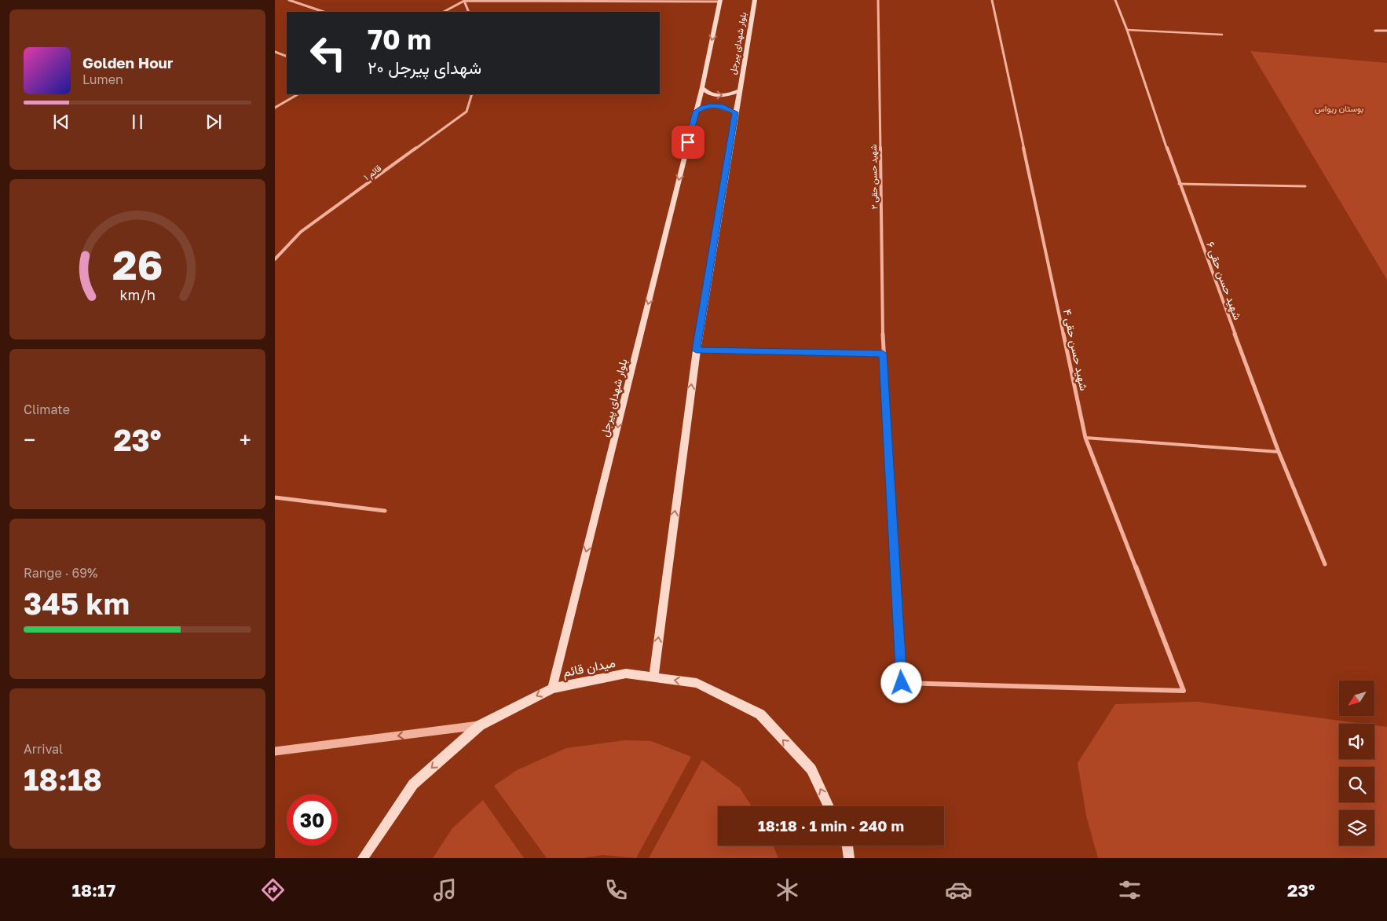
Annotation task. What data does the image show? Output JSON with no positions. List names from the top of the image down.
{
  "streets": {
    "main road": ["بلوار شهدای پیرجل", "میدان قائم"],
    "street": [
      "قائم ۱",
      "شهید حسن حقی ۲",
      "شهید حسن حقی ۶",
      "شهید حسن حقی ۴"
    ]
  },
  "crossings": [
    ["بلوار شهدای پیرجل", "میدان قائم"],
    ["شهید حسن حقی ۲", "شهید حسن حقی ۴"]
  ],
  "parks": ["بوستان ریواس"],
  "north": "bottom left",
  "page": {
    "turn": ["70 m", "شهدای پیرجل ۲۰"],
    "song": ["Golden Hour", "Lumen"],
    "tile": [
      "Climate",
      ["Range · 69%", "345 km"],
      ["Arrival", "18:18"]
    ],
    "heat": ["−", "23°", "+"],
    "limit": "30",
    "trip": "18:18 · 1 min · 240 m",
    "tabs": ["18:17", "23°"],
    "gauge": ["26", "km/h"]
  }
}
